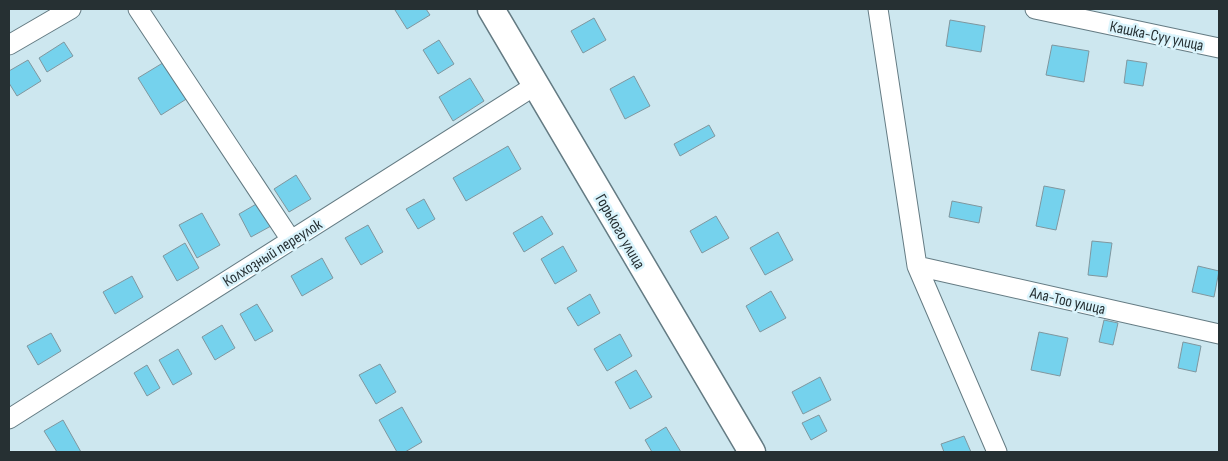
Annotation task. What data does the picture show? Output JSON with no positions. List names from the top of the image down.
{
  "streets": {
    "street": [
      "Кашка-Суу улица",
      "Горького улица",
      "Колхозный переулок",
      "Ала-Тоо улица"
    ]
  },
  "crossings": [
    ["Горького улица", "Колхозный переулок"]
  ]
}
